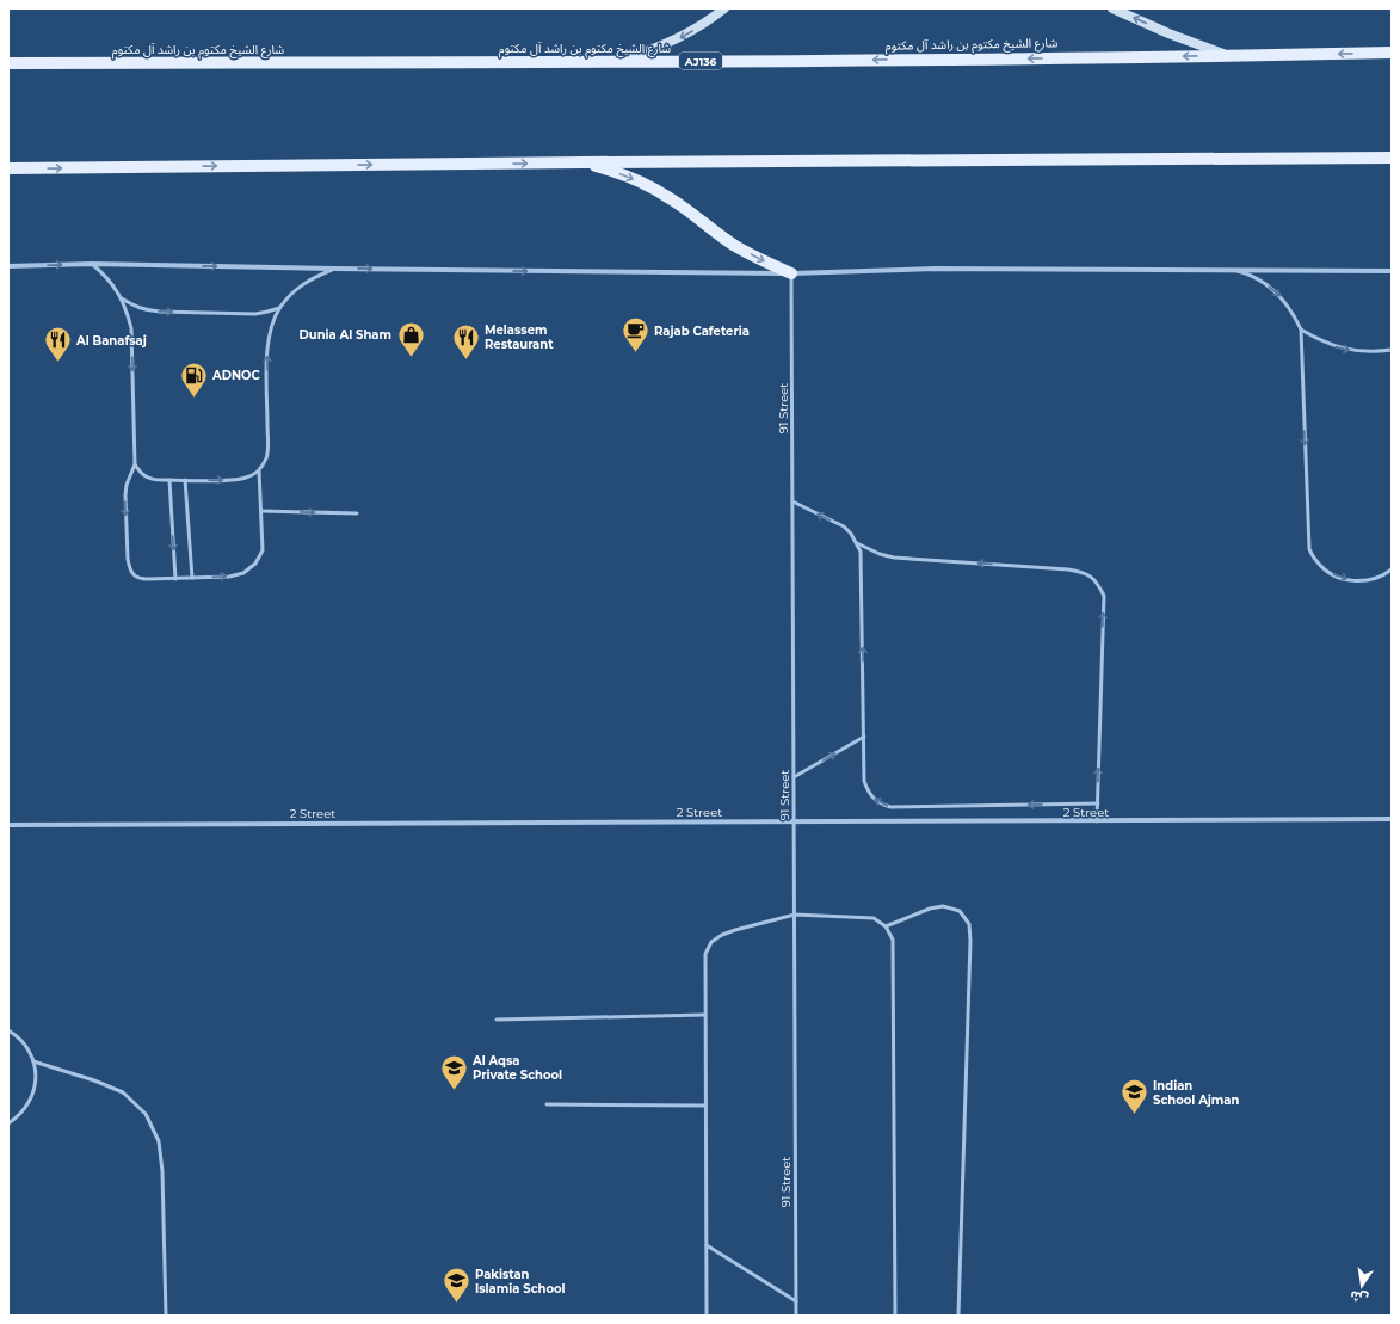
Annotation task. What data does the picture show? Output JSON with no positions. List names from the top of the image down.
{
  "streets": {
    "main road": ["شارع الشيخ مكتوم بن راشد آل مكتوم", "AJ136"],
    "street": ["2 Street"],
    "lane": ["91 Street"]
  },
  "crossings": [
    ["91 Street", "2 Street"]
  ],
  "places": {
    "cafe": ["Rajab Cafeteria"],
    "shop": ["Dunia Al Sham"],
    "restaurant": ["Melassem Restaurant", "Al Banafsaj"],
    "fuel station": ["ADNOC"],
    "school or university": ["Al Aqsa Private School", "Indian School Ajman", "Pakistan Islamia School"]
  },
  "north": "bottom"
}
